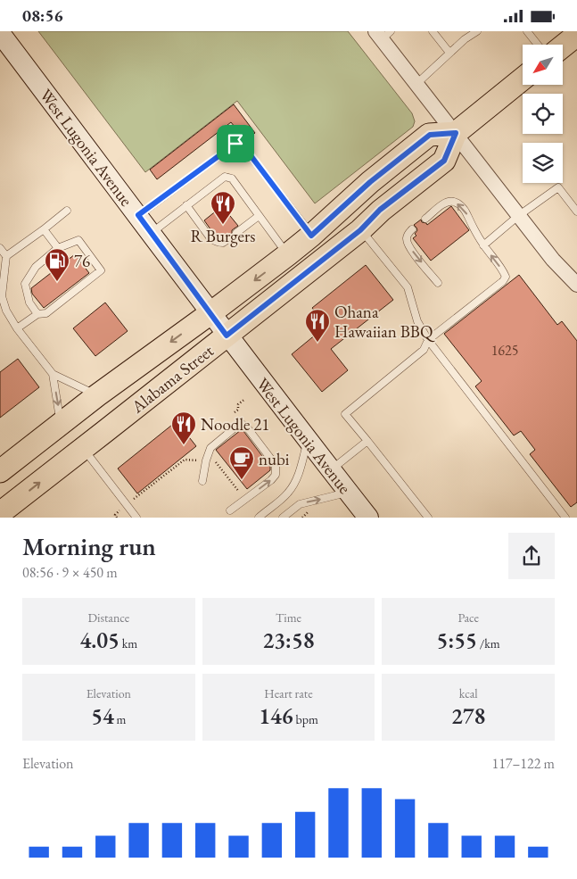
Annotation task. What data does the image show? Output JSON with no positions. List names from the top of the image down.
{
  "streets": {
    "main road": ["West Lugonia Avenue", "Alabama Street"]
  },
  "crossings": [
    ["West Lugonia Avenue", "Alabama Street"]
  ],
  "places": {
    "restaurant": ["R Burgers", "Ohana Hawaiian BBQ", "Noodle 21"],
    "fuel station": ["76"],
    "cafe": ["nubi"]
  },
  "house_numbers": ["1625"],
  "north": "bottom left",
  "page": {
    "status": "08:56",
    "heading": ["Morning run", "08:56 · 9 × 450 m"],
    "stats": [
      ["Distance", "4.05 km"],
      ["Time", "23:58"],
      ["Pace", "5:55 /km"],
      ["Elevation", "54 m"],
      ["Heart rate", "146 bpm"],
      ["kcal", "278"]
    ],
    "chart": ["Elevation", "117–122 m"]
  }
}
